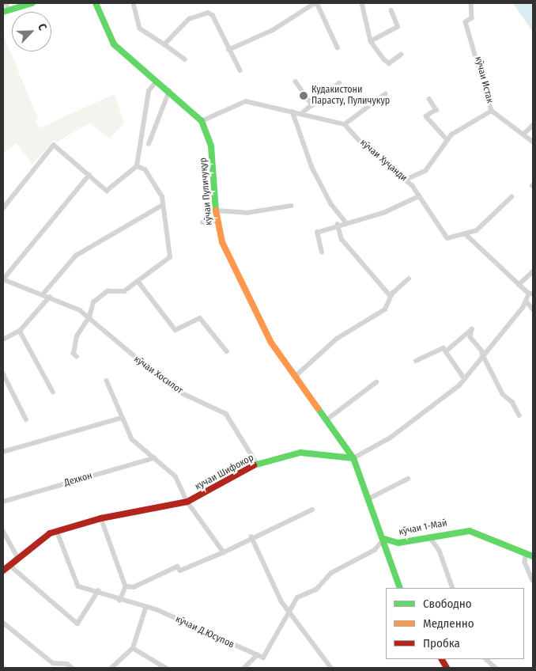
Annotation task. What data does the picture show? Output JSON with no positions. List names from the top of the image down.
{
  "streets": {
    "main road": ["кӯчаи Пуличуқур", "кучаи Шифокор", "кӯчаи 1-Май"],
    "street": [
      "кӯчаи Истак",
      "кӯчаи Хуҷанди",
      "кӯчаи Хосилот",
      "Дехкон",
      "кӯчаи Д.Юсупов"
    ]
  },
  "crossings": [
    ["кӯчаи Пуличуқур", "кучаи Шифокор"],
    ["кӯчаи Пуличуқур", "кӯчаи 1-Май"],
    ["кӯчаи Хосилот", "кучаи Шифокор"],
    ["кучаи Шифокор", "кӯчаи Д.Юсупов"]
  ],
  "places": ["Кудакистони Парасту, Пуличукур"],
  "legend": ["Свободно", "Медленно", "Пробка"],
  "north": "top right"
}
